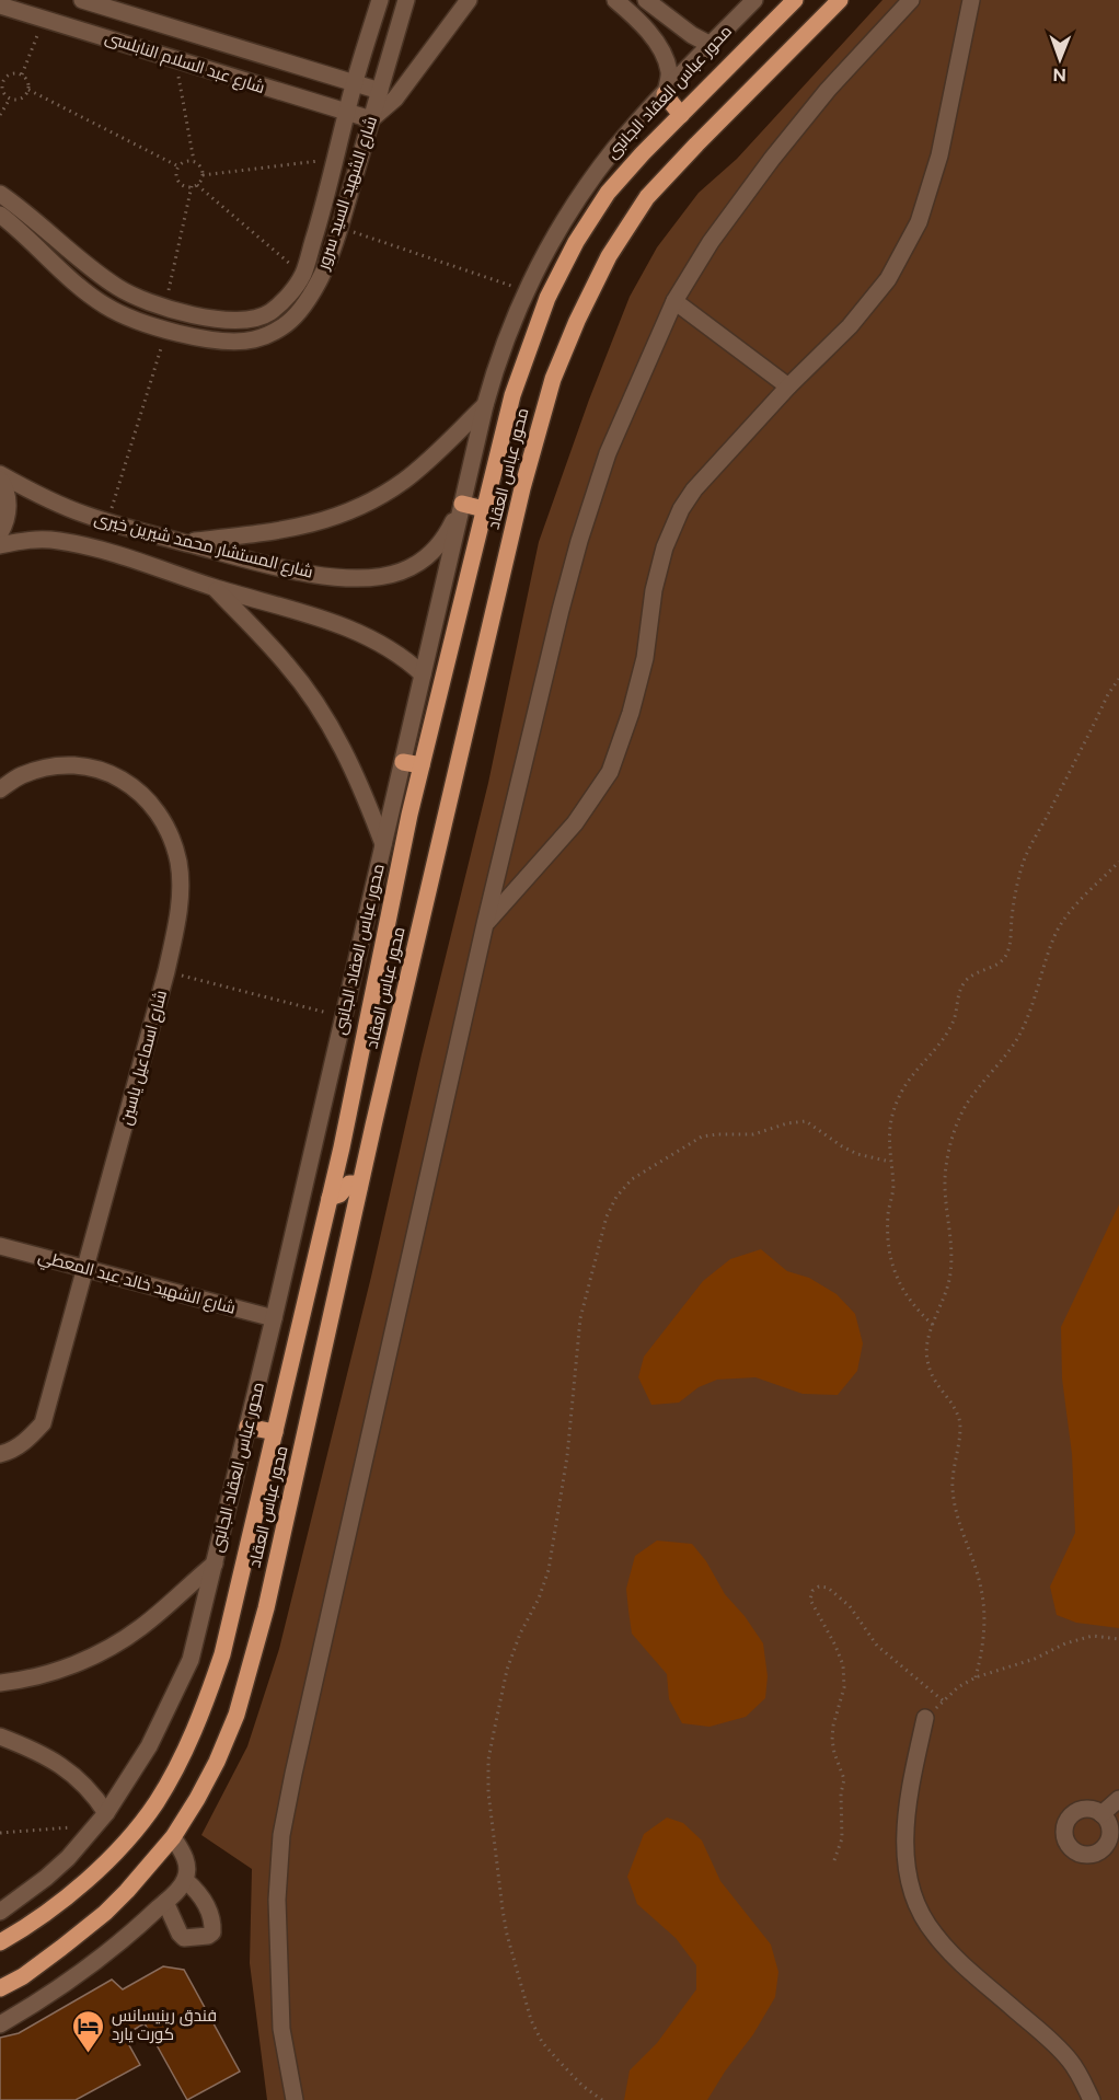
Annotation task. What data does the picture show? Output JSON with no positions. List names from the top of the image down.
{
  "streets": {
    "main road": ["محور عباس العقاد"],
    "street": [
      "شارع عبد السلام النابلسى",
      "محور عباس العقاد الجانبى",
      "شارع الشهيد السيد سرور",
      "شارع المستشار محمد شيرين خيرى",
      "شارع اسماعيل ياسين",
      "شارع الشهيد خالد عبد المعطي"
    ]
  },
  "crossings": [
    ["شارع عبد السلام النابلسى", "شارع الشهيد السيد سرور"],
    ["محور عباس العقاد الجانبى", "شارع المستشار محمد شيرين خيرى"],
    ["محور عباس العقاد الجانبى", "شارع الشهيد خالد عبد المعطي"],
    ["شارع اسماعيل ياسين", "شارع الشهيد خالد عبد المعطي"]
  ],
  "places": {
    "hotel": ["فندق رينيسانس كورت يارد"]
  },
  "north": "bottom"
}
